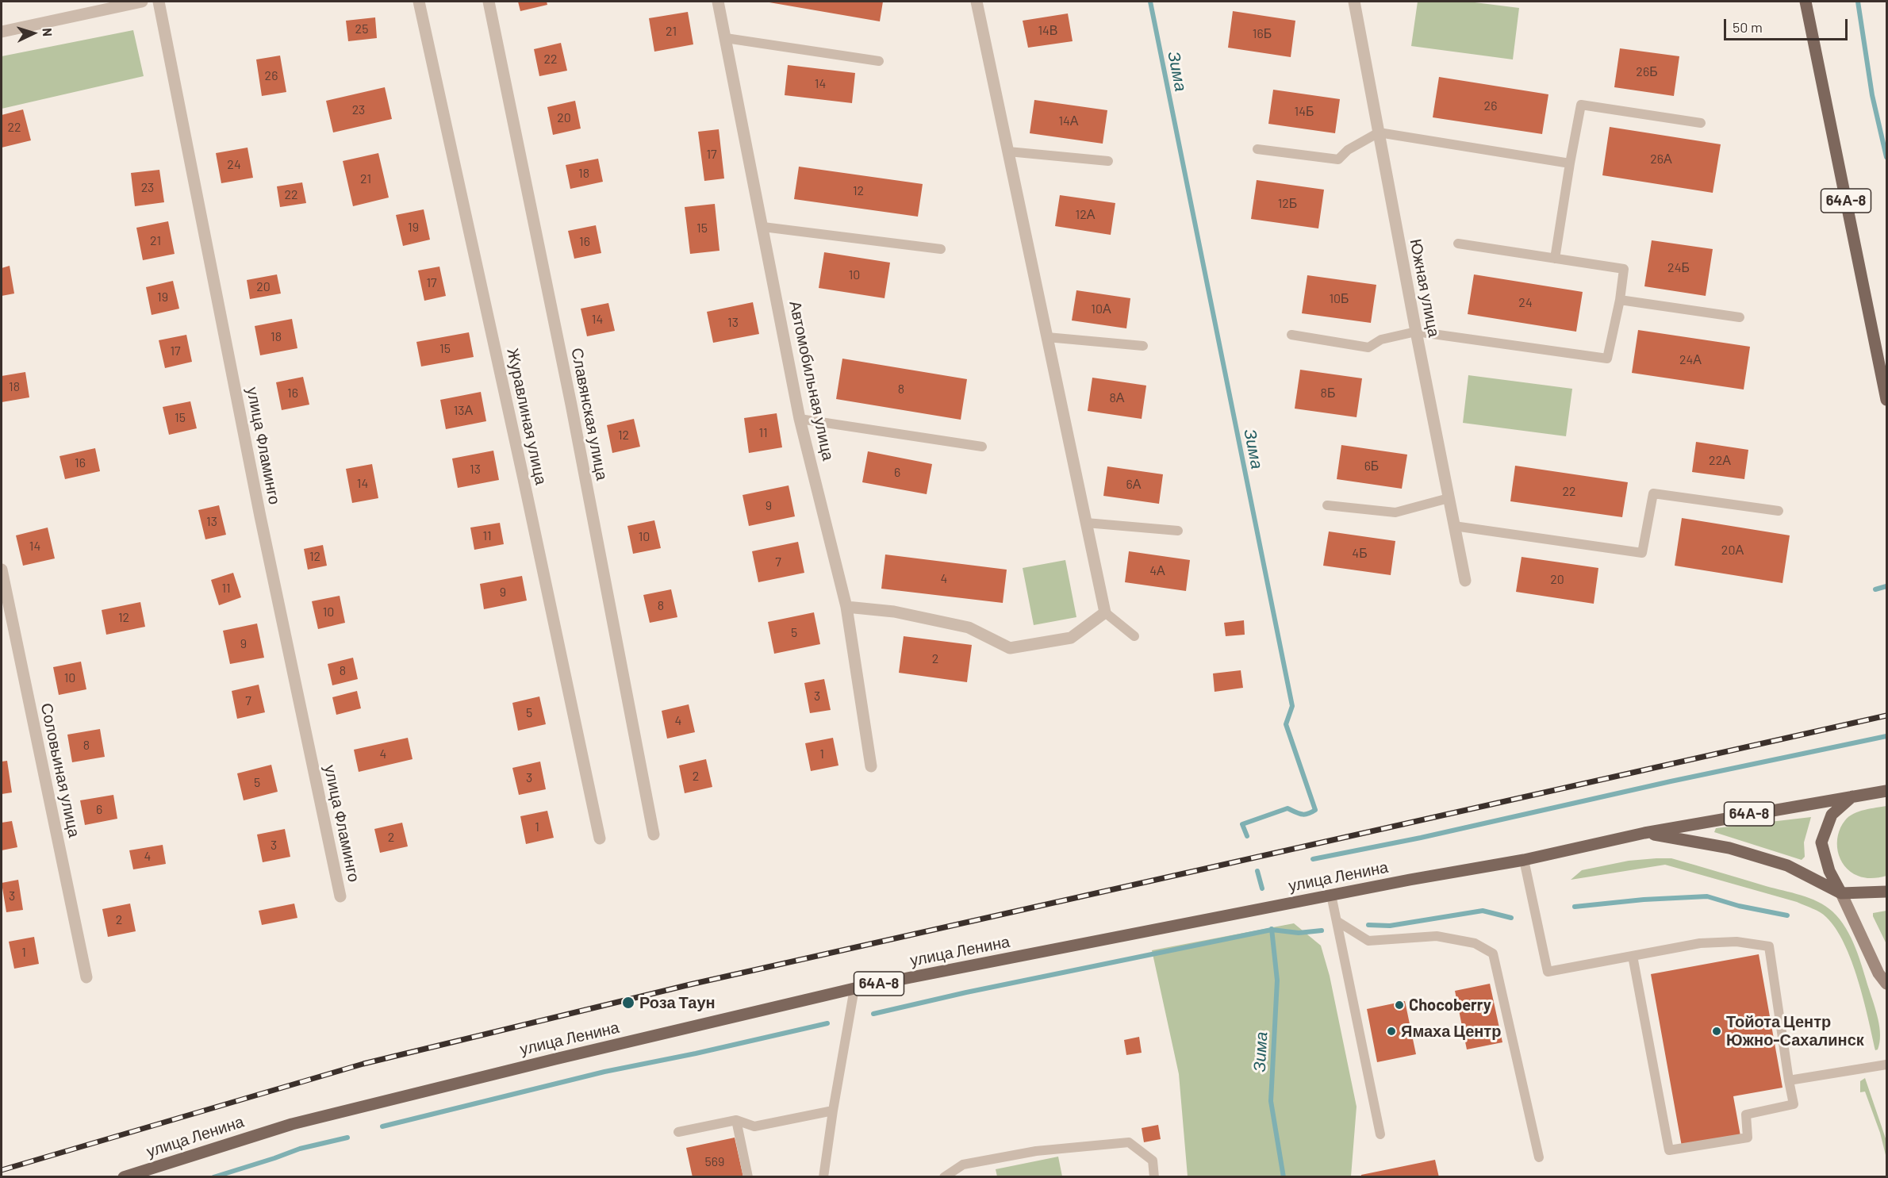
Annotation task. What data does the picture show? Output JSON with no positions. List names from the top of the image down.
{
  "streets": {
    "main road": ["64А-8", "улица Ленина"],
    "street": [
      "Южная улица",
      "Автомобильная улица",
      "Славянская улица",
      "Журавлиная улица",
      "улица Фламинго",
      "Соловьиная улица"
    ]
  },
  "crossings": [
    ["64А-8", "улица Ленина"]
  ],
  "water": ["Зима"],
  "places": [
    "Роза Таун",
    "Chocoberry",
    "Ямаха Центр",
    "Тойота Центр Южно-Сахалинск"
  ],
  "house_numbers": [
    "25",
    "14В",
    "21",
    "16Б",
    "22",
    "26Б",
    "26",
    "14",
    "26",
    "23",
    "14Б",
    "20",
    "14А",
    "22",
    "17",
    "26А",
    "24",
    "18",
    "21",
    "23",
    "12",
    "22",
    "12Б",
    "12А",
    "19",
    "15",
    "21",
    "16",
    "24Б",
    "10",
    "17",
    "20",
    "19",
    "10Б",
    "24",
    "10А",
    "14",
    "13",
    "18",
    "15",
    "17",
    "24А",
    "18",
    "8",
    "16",
    "8Б",
    "8А",
    "13А",
    "15",
    "11",
    "12",
    "22А",
    "16",
    "6Б",
    "13",
    "6",
    "14",
    "6А",
    "22",
    "9",
    "13",
    "11",
    "10",
    "14",
    "20А",
    "4Б",
    "12",
    "7",
    "4А",
    "4",
    "20",
    "11",
    "9",
    "8",
    "10",
    "12",
    "5",
    "9",
    "2",
    "8",
    "10",
    "3",
    "7",
    "5",
    "4",
    "8",
    "4",
    "1",
    "2",
    "3",
    "5",
    "6",
    "1",
    "2",
    "3",
    "4",
    "3",
    "2",
    "1",
    "569"
  ],
  "scale_bar": "50 m",
  "north": "right"
}
